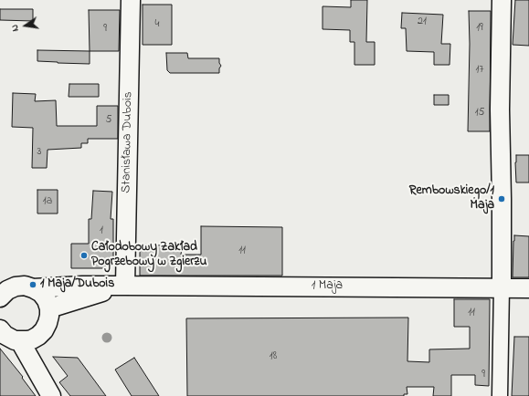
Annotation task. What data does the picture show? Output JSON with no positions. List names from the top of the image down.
{
  "streets": {
    "street": ["Stanisława Dubois", "1 Maja"]
  },
  "crossings": [
    ["Stanisława Dubois", "1 Maja"]
  ],
  "places": ["Rembowskiego/1 Maja", "Całodobowy Zakład Pogrzebowy w Zgierzu", "1 Maja/Dubois"],
  "house_numbers": [
    "21",
    "4",
    "19",
    "9",
    "17",
    "15",
    "5",
    "3",
    "1a",
    "1",
    "11",
    "11",
    "18",
    "9"
  ],
  "north": "left"
}
